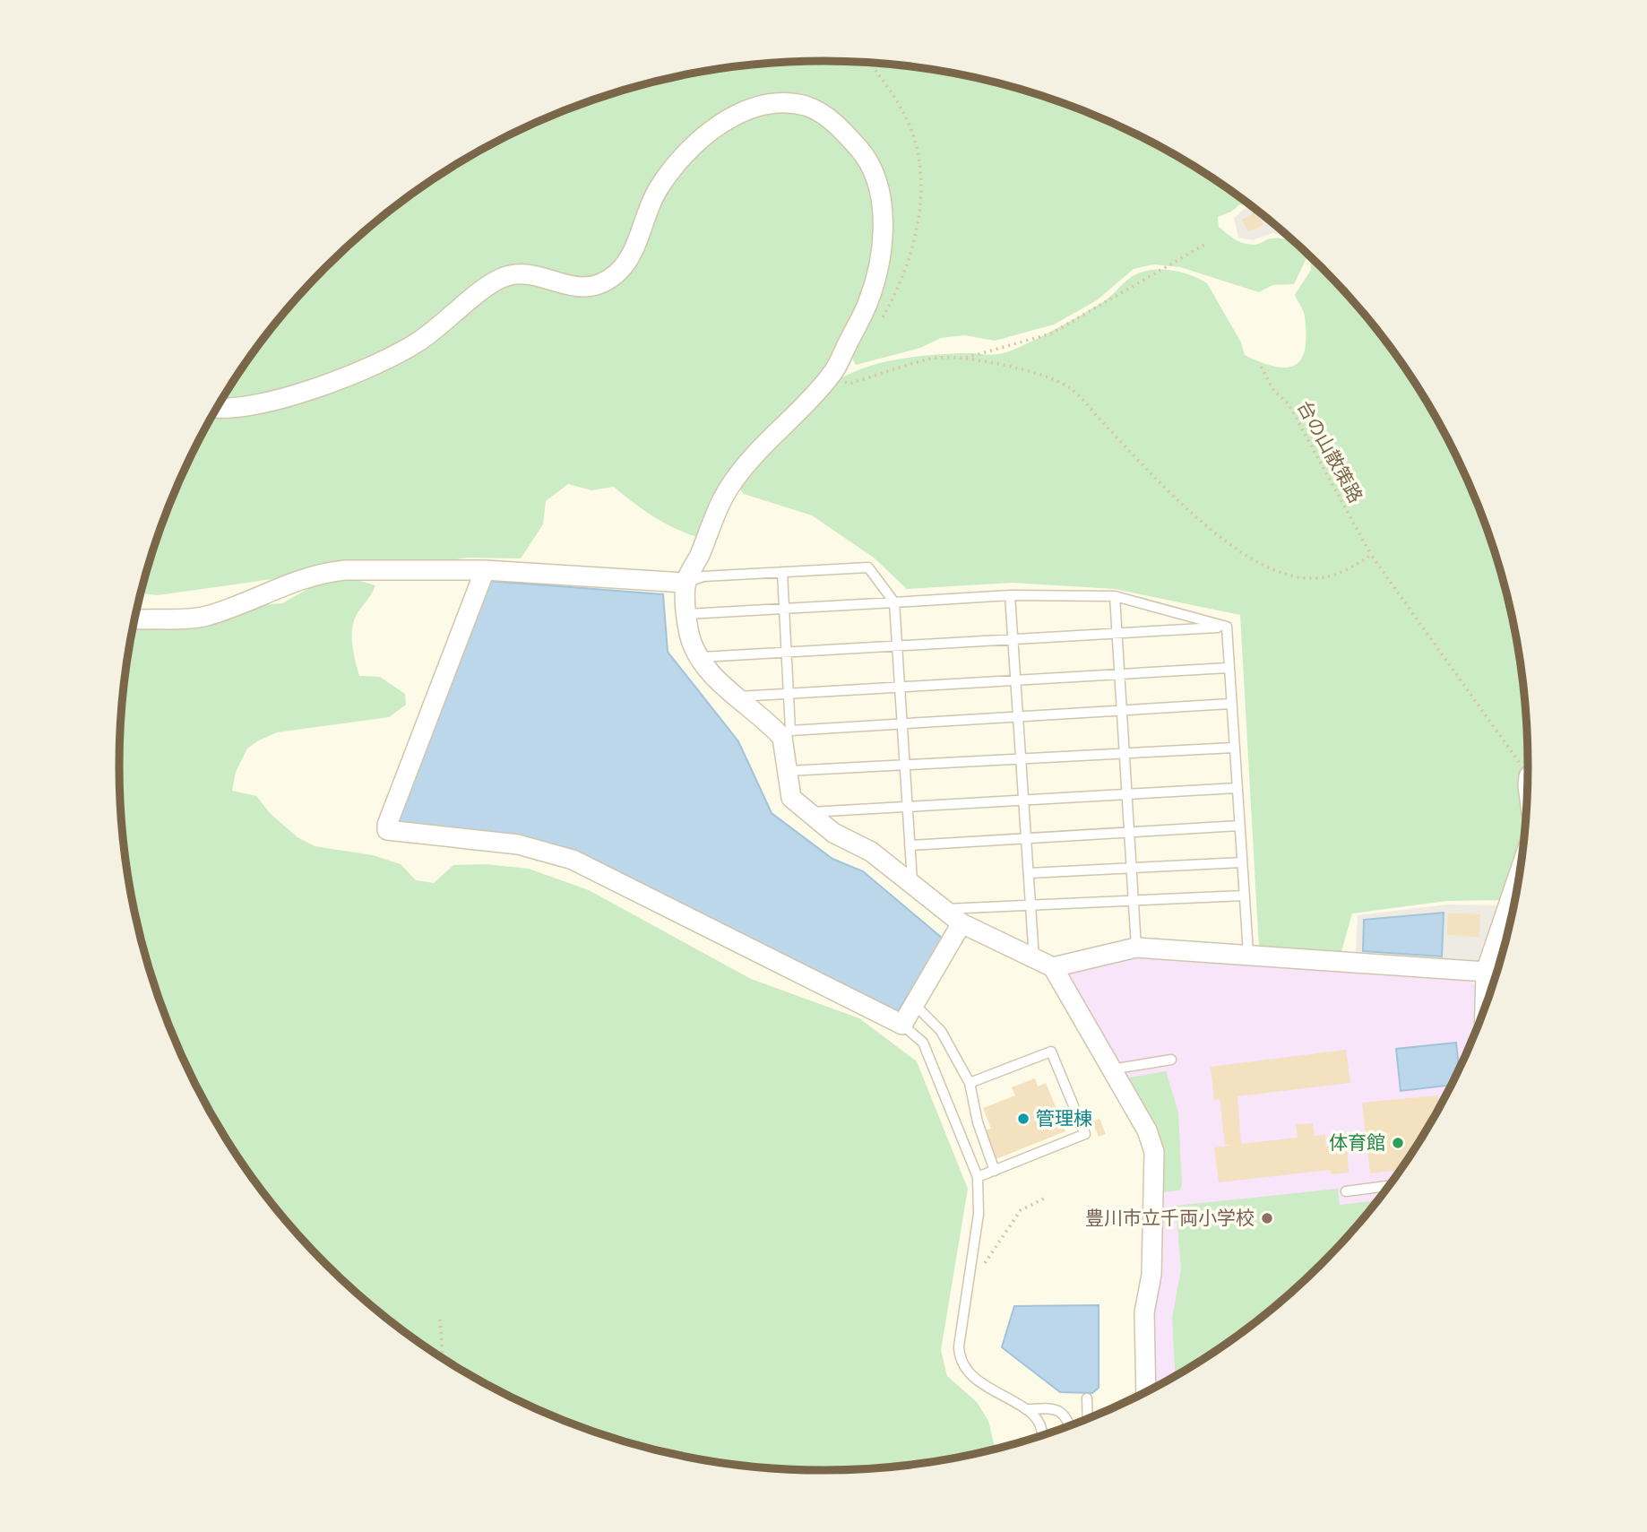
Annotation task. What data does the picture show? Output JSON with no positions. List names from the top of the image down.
{
  "streets": {
    "path": ["台の山散策路"]
  },
  "places": ["管理棟", "体育館", "豊川市立千両小学校"]
}
